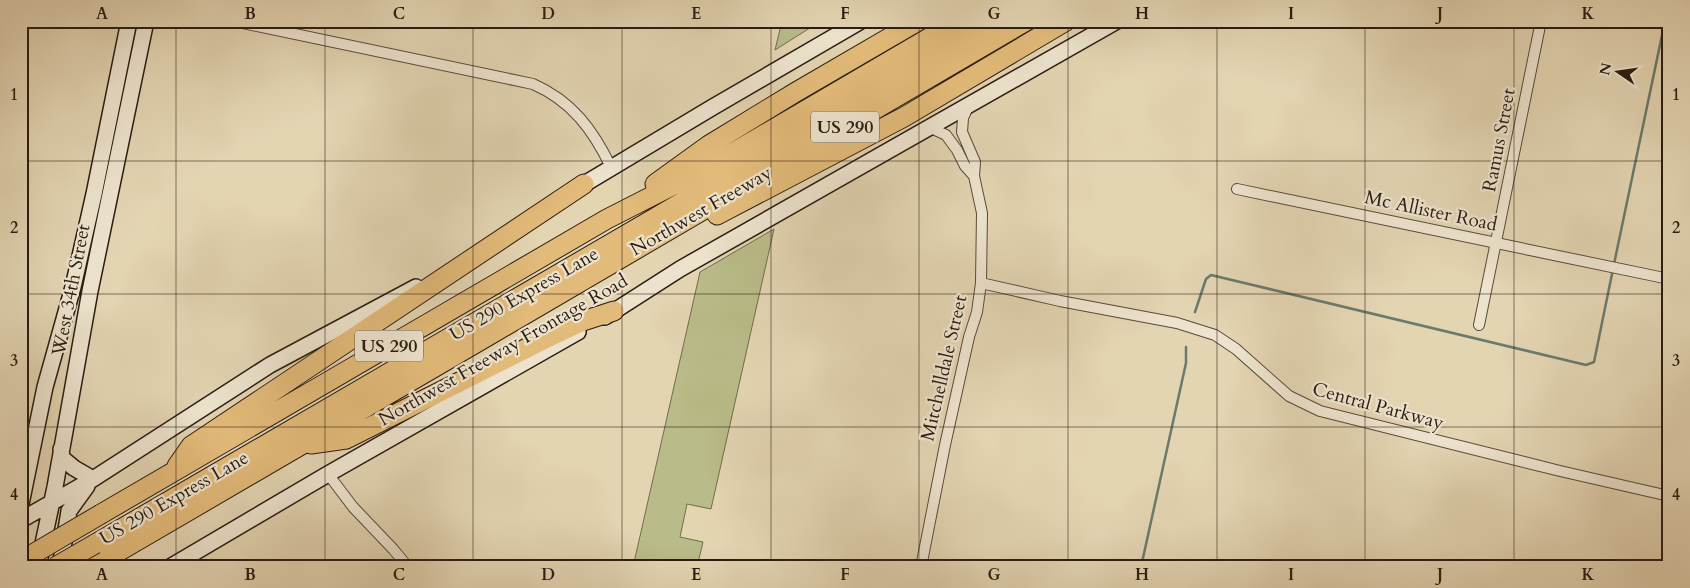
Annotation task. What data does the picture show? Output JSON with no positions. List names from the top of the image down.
{
  "streets": {
    "highway": ["US 290", "Northwest Freeway", "US 290 Express Lane"],
    "main road": ["West 34th Street", "Northwest Freeway Frontage Road"],
    "street": [
      "Ramus Street",
      "Mc Allister Road",
      "Mitchelldale Street",
      "Central Parkway"
    ]
  },
  "crossings": [
    ["Ramus Street", "Mc Allister Road"],
    ["Northwest Freeway Frontage Road", "Mitchelldale Street"],
    ["Mitchelldale Street", "Central Parkway"]
  ],
  "north": "left",
  "grid": {
    "columns": [
      "A",
      "B",
      "C",
      "D",
      "E",
      "F",
      "G",
      "H",
      "I",
      "J",
      "K"
    ],
    "rows": [
      "1",
      "2",
      "3",
      "4"
    ]
  }
}
